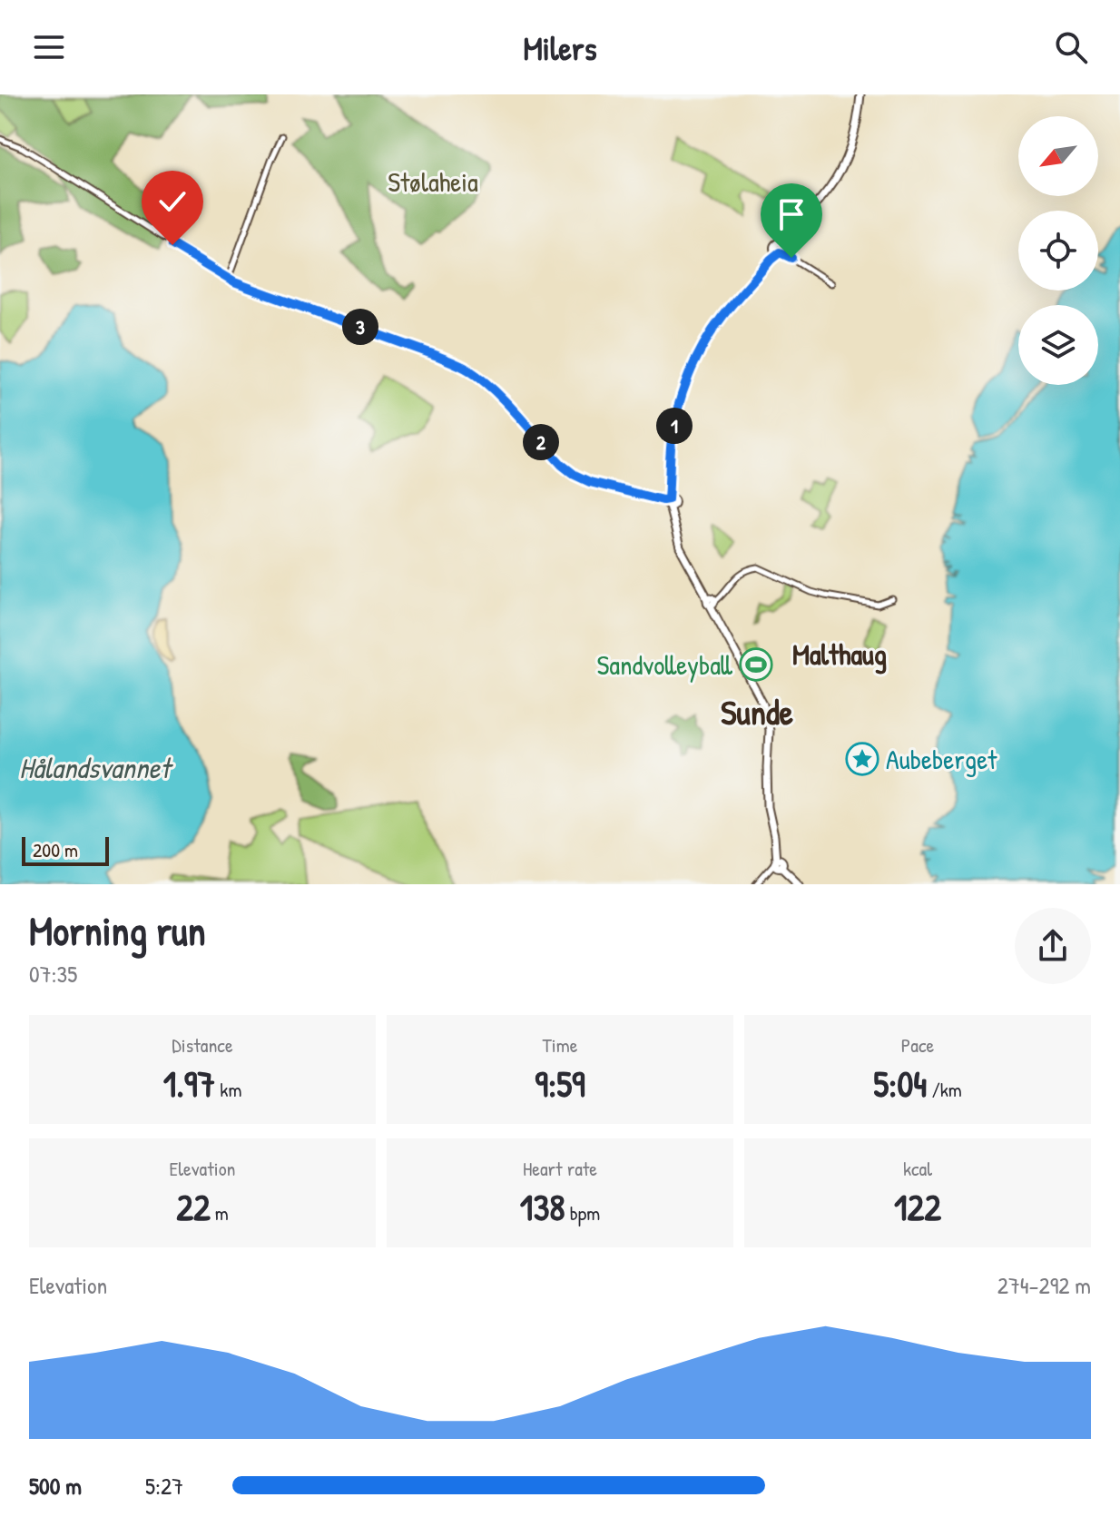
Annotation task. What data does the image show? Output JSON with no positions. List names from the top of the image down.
{
  "districts": ["Malthaug", "Sunde"],
  "water": ["Hålandsvannet"],
  "parks": ["Stølaheia"],
  "places": {
    "sports": ["Sandvolleyball"],
    "place": ["Aubeberget"]
  },
  "scale_bar": "200 m",
  "north": "bottom left",
  "page": {
    "header": "Milers",
    "pins": ["3", "1", "2"],
    "scale": "200 m",
    "heading": ["Morning run", "07:35"],
    "stats": [
      ["Distance", "1.97 km"],
      ["Time", "9:59"],
      ["Pace", "5:04 /km"],
      ["Elevation", "22 m"],
      ["Heart rate", "138 bpm"],
      ["kcal", "122"]
    ],
    "chart": ["Elevation", "274–292 m"],
    "list": [
      {
        "name": "500 m",
        "note": "5:27"
      }
    ]
  }
}
